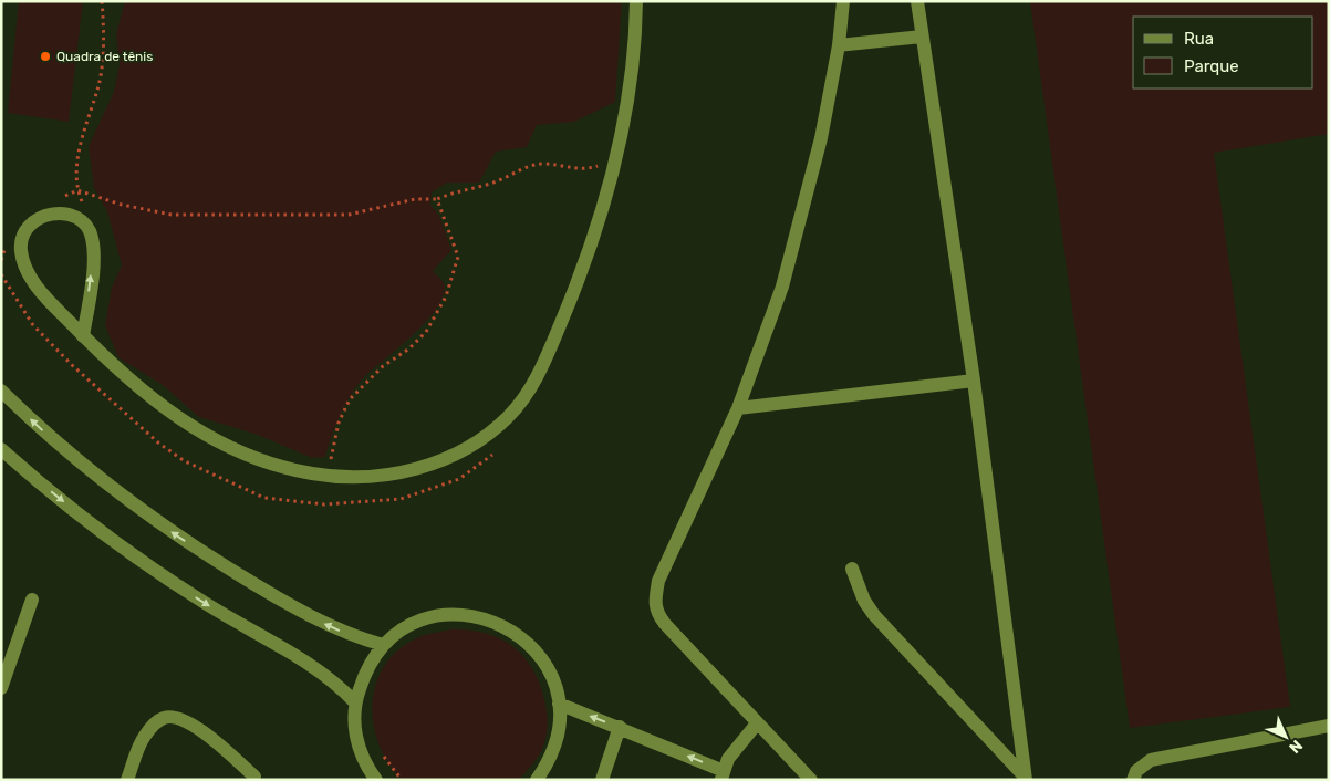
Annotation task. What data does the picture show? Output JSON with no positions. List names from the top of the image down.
{
  "places": ["Quadra de tênis"],
  "legend": ["Rua", "Parque"],
  "north": "bottom right"
}
